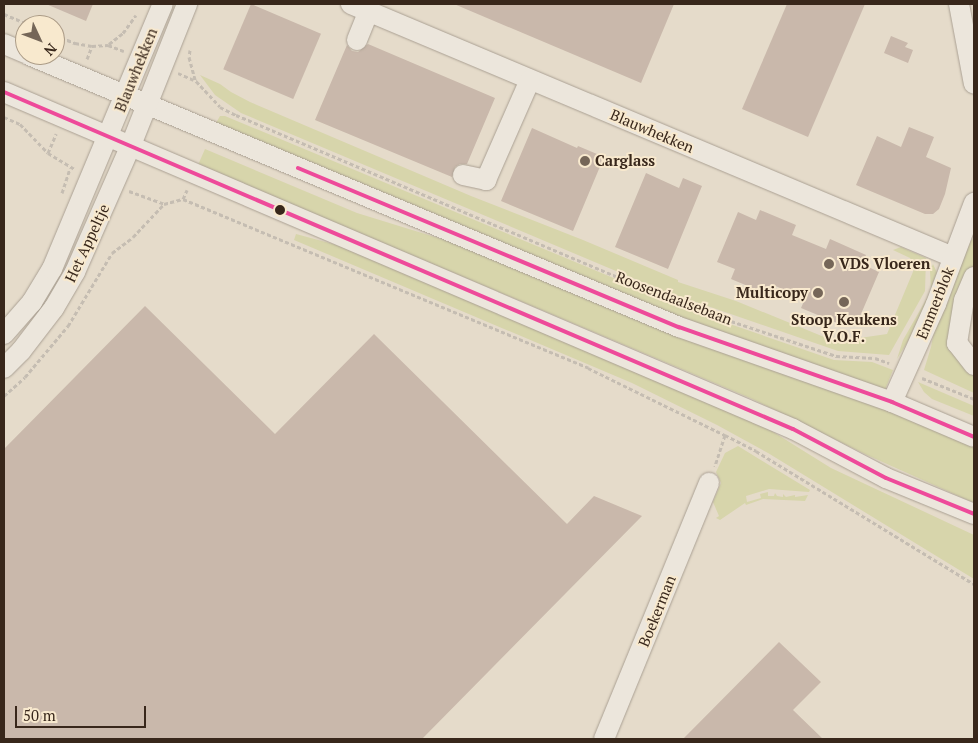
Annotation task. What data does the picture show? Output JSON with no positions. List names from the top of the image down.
{
  "streets": {
    "street": [
      "Blauwhekken",
      "Het Appeltje",
      "Roosendaalsebaan",
      "Emmerblok",
      "Boekerman"
    ]
  },
  "crossings": [
    ["Blauwhekken", "Het Appeltje"],
    ["Blauwhekken", "Roosendaalsebaan"],
    ["Blauwhekken", "Emmerblok"],
    ["Het Appeltje", "Roosendaalsebaan"],
    ["Roosendaalsebaan", "Emmerblok"]
  ],
  "places": [
    "Carglass",
    "VDS Vloeren",
    "Multicopy",
    "Stoop Keukens V.O.F."
  ],
  "scale_bar": "50 m",
  "north": "bottom right"
}
